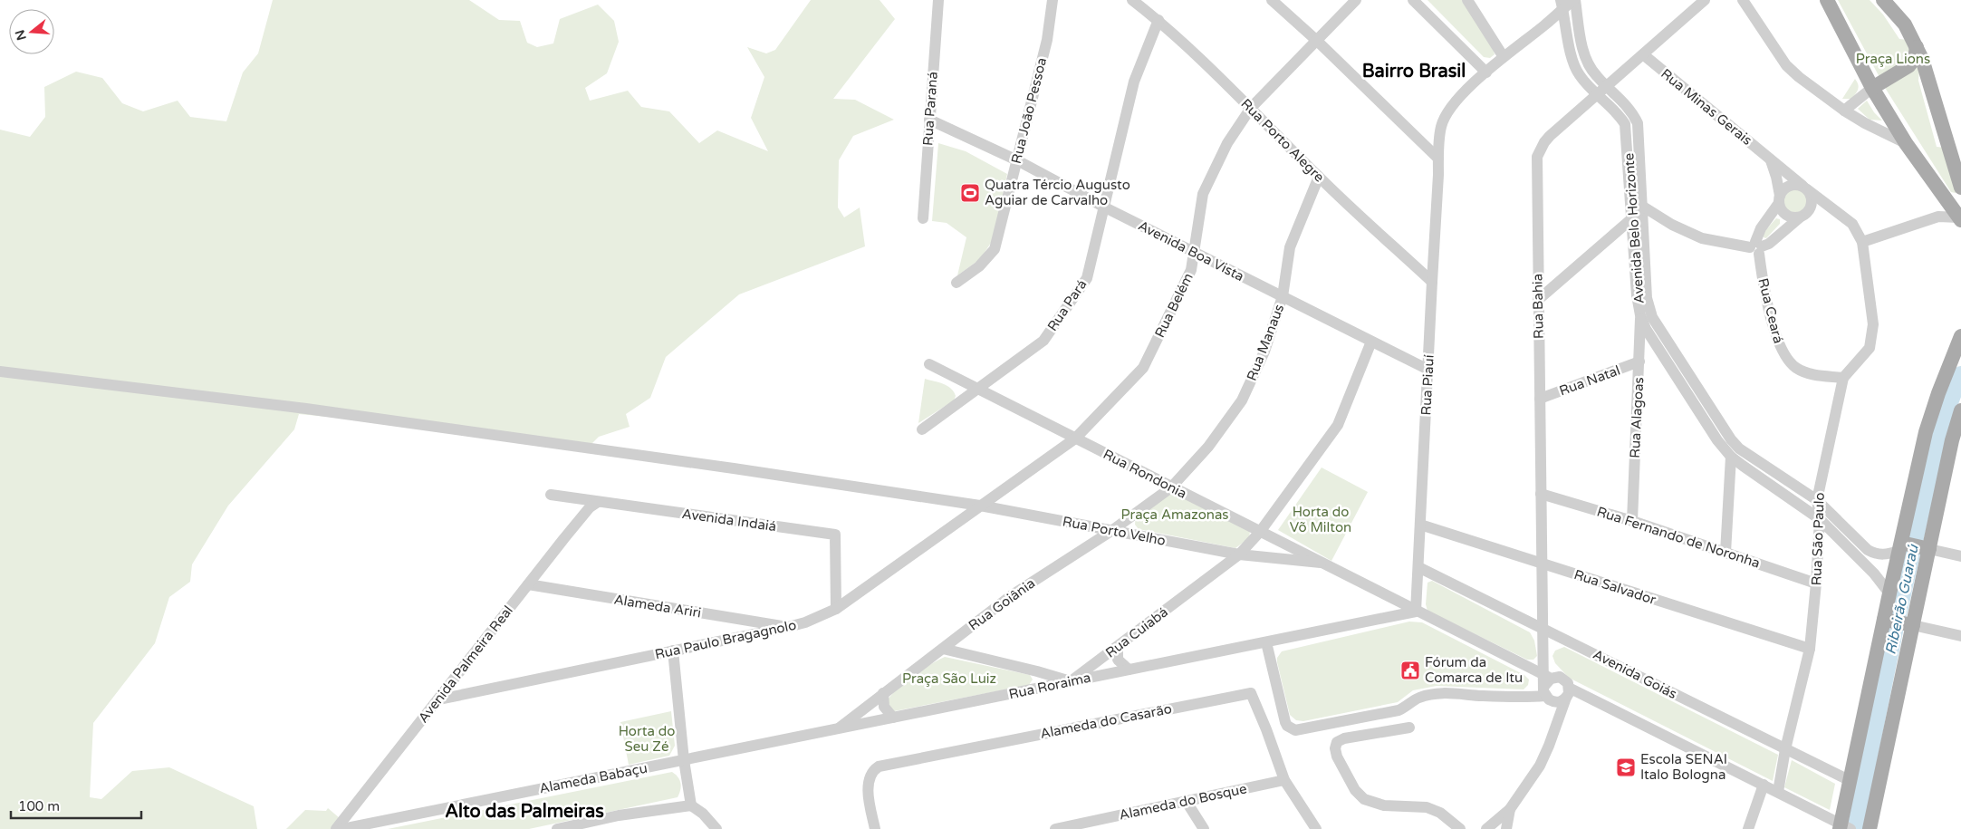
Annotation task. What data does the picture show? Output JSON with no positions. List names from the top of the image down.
{
  "streets": {
    "street": [
      "Rua Minas Gerais",
      "Rua Paraná",
      "Rua João Pessoa",
      "Rua Porto Alegre",
      "Avenida Belo Horizonte",
      "Avenida Boa Vista",
      "Rua Pará",
      "Rua Belém",
      "Rua Bahia",
      "Rua Ceará",
      "Rua Manaus",
      "Rua Natal",
      "Rua Piauí",
      "Rua Alagoas",
      "Rua Rondonia",
      "Avenida Indaiá",
      "Rua Porto Velho",
      "Rua Fernando de Noronha",
      "Rua São Paulo",
      "Rua Salvador",
      "Rua Goiânia",
      "Alameda Ariri",
      "Rua Cuiabá",
      "Rua Paulo Bragagnolo",
      "Avenida Palmeira Real",
      "Avenida Goiás",
      "Rua Roraima",
      "Alameda do Casarão",
      "Alameda Babaçu",
      "Alameda do Bosque"
    ]
  },
  "crossings": [
    ["Rua Minas Gerais", "Rua Bahia"],
    ["Rua Minas Gerais", "Rua Ceará"],
    ["Rua Minas Gerais", "Rua São Paulo"],
    ["Rua Paraná", "Avenida Boa Vista"],
    ["Rua João Pessoa", "Avenida Boa Vista"],
    ["Rua Porto Alegre", "Rua Pará"],
    ["Rua Porto Alegre", "Rua Belém"],
    ["Rua Porto Alegre", "Rua Manaus"],
    ["Rua Porto Alegre", "Rua Piauí"],
    ["Avenida Belo Horizonte", "Rua Bahia"],
    ["Avenida Belo Horizonte", "Rua Piauí"],
    ["Avenida Belo Horizonte", "Rua Alagoas"],
    ["Avenida Belo Horizonte", "Rua São Paulo"],
    ["Avenida Boa Vista", "Rua Pará"],
    ["Avenida Boa Vista", "Rua Belém"],
    ["Avenida Boa Vista", "Rua Manaus"],
    ["Avenida Boa Vista", "Rua Piauí"],
    ["Avenida Boa Vista", "Rua Cuiabá"],
    ["Rua Pará", "Rua Rondonia"],
    ["Rua Belém", "Rua Rondonia"],
    ["Rua Belém", "Rua Porto Velho"],
    ["Rua Belém", "Rua Paulo Bragagnolo"],
    ["Rua Bahia", "Rua Natal"],
    ["Rua Bahia", "Rua Fernando de Noronha"],
    ["Rua Bahia", "Rua Salvador"],
    ["Rua Bahia", "Avenida Goiás"],
    ["Rua Ceará", "Rua São Paulo"],
    ["Rua Manaus", "Rua Rondonia"],
    ["Rua Manaus", "Rua Goiânia"],
    ["Rua Natal", "Rua Alagoas"],
    ["Rua Piauí", "Rua Salvador"],
    ["Rua Piauí", "Avenida Goiás"],
    ["Rua Piauí", "Rua Roraima"],
    ["Rua Alagoas", "Rua Fernando de Noronha"],
    ["Rua Rondonia", "Rua Porto Velho"],
    ["Rua Rondonia", "Rua Goiânia"],
    ["Rua Rondonia", "Rua Cuiabá"],
    ["Avenida Indaiá", "Rua Paulo Bragagnolo"],
    ["Avenida Indaiá", "Avenida Palmeira Real"],
    ["Rua Porto Velho", "Rua Goiânia"],
    ["Rua Porto Velho", "Rua Cuiabá"],
    ["Rua Porto Velho", "Rua Paulo Bragagnolo"],
    ["Rua Fernando de Noronha", "Rua São Paulo"],
    ["Rua São Paulo", "Rua Salvador"],
    ["Rua São Paulo", "Avenida Goiás"],
    ["Rua Goiânia", "Rua Roraima"],
    ["Alameda Ariri", "Rua Paulo Bragagnolo"],
    ["Alameda Ariri", "Avenida Palmeira Real"],
    ["Rua Cuiabá", "Rua Roraima"],
    ["Rua Paulo Bragagnolo", "Avenida Palmeira Real"],
    ["Rua Roraima", "Alameda Babaçu"],
    ["Alameda do Casarão", "Alameda do Bosque"]
  ],
  "districts": ["Bairro Brasil", "Alto das Palmeiras"],
  "water": ["Ribeirão Guaraú"],
  "parks": [
    "Praça Lions",
    "Horta do Võ Milton",
    "Praça Amazonas",
    "Praça São Luiz",
    "Horta do Seu Zé"
  ],
  "places": {
    "sports": ["Quatra Tércio Augusto Aguiar de Carvalho"],
    "public building": ["Fórum da Comarca de Itu"],
    "school or university": ["Escola SENAI Italo Bologna"]
  },
  "scale_bar": "100 m",
  "north": "left"
}
